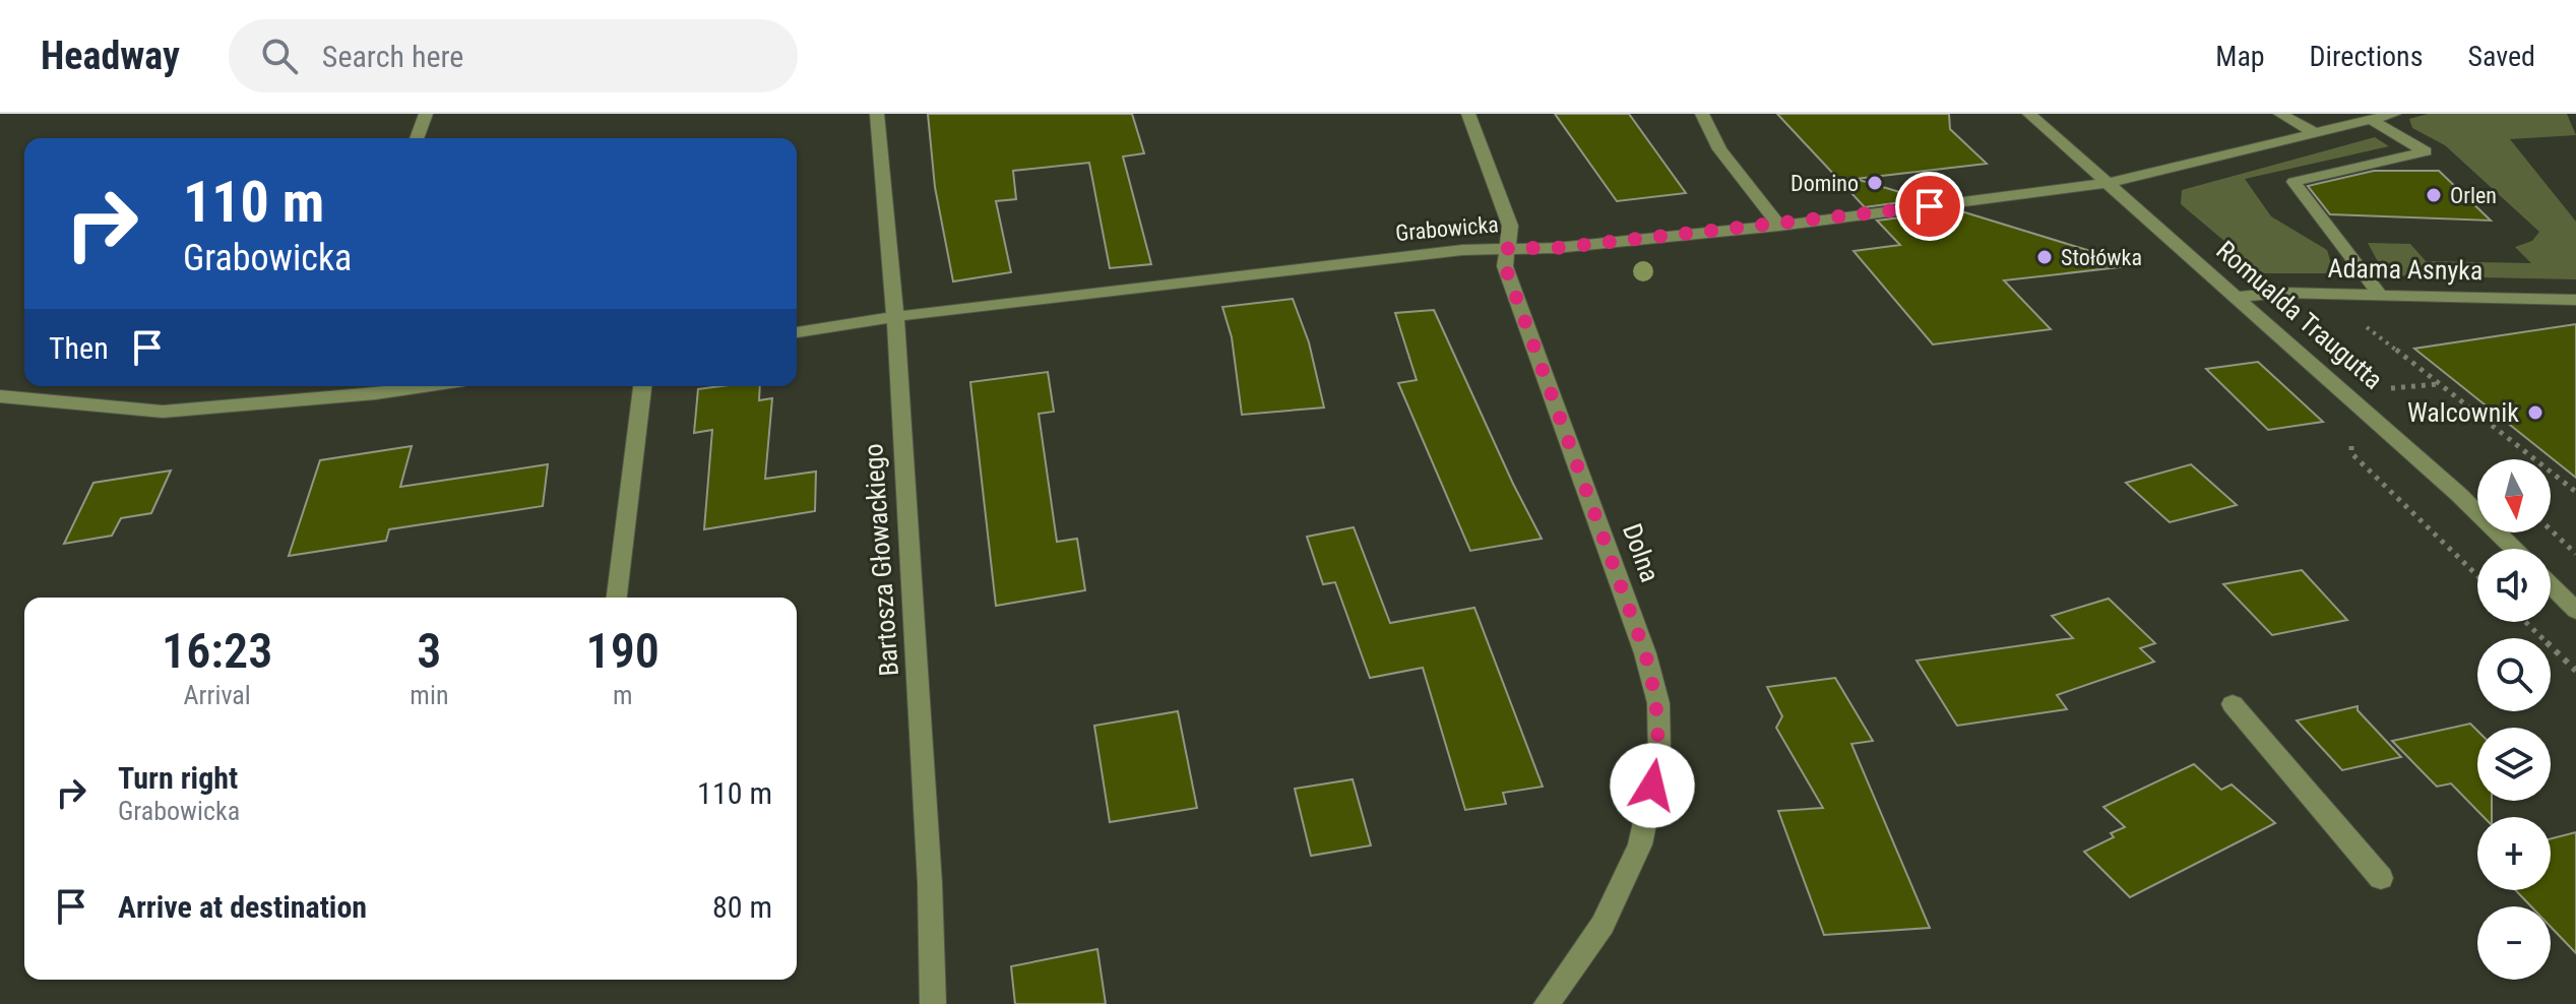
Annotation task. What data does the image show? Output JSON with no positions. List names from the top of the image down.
{
  "streets": {
    "street": [
      "Grabowicka",
      "Adama Asnyka",
      "Romualda Traugutta",
      "Dolna",
      "Bartosza Głowackiego"
    ]
  },
  "crossings": [
    ["Grabowicka", "Romualda Traugutta"],
    ["Grabowicka", "Dolna"],
    ["Grabowicka", "Bartosza Głowackiego"],
    ["Adama Asnyka", "Romualda Traugutta"]
  ],
  "places": [
    "Domino",
    "Orlen",
    "Stołówka",
    "Walcownik"
  ],
  "north": "bottom",
  "page": {
    "header": "Headway",
    "search": "Search here",
    "nav": ["Map", "Directions", "Saved"],
    "turn": ["110 m", "Grabowicka"],
    "then": "Then",
    "map_buttons": ["+", "−"],
    "eta": [
      "16:23",
      "Arrival",
      "3",
      "min",
      "190",
      "m"
    ],
    "list": [
      {
        "name": "Turn right",
        "note": "Grabowicka",
        "value": "110 m"
      },
      {
        "name": "Arrive at destination",
        "value": "80 m"
      }
    ]
  }
}
